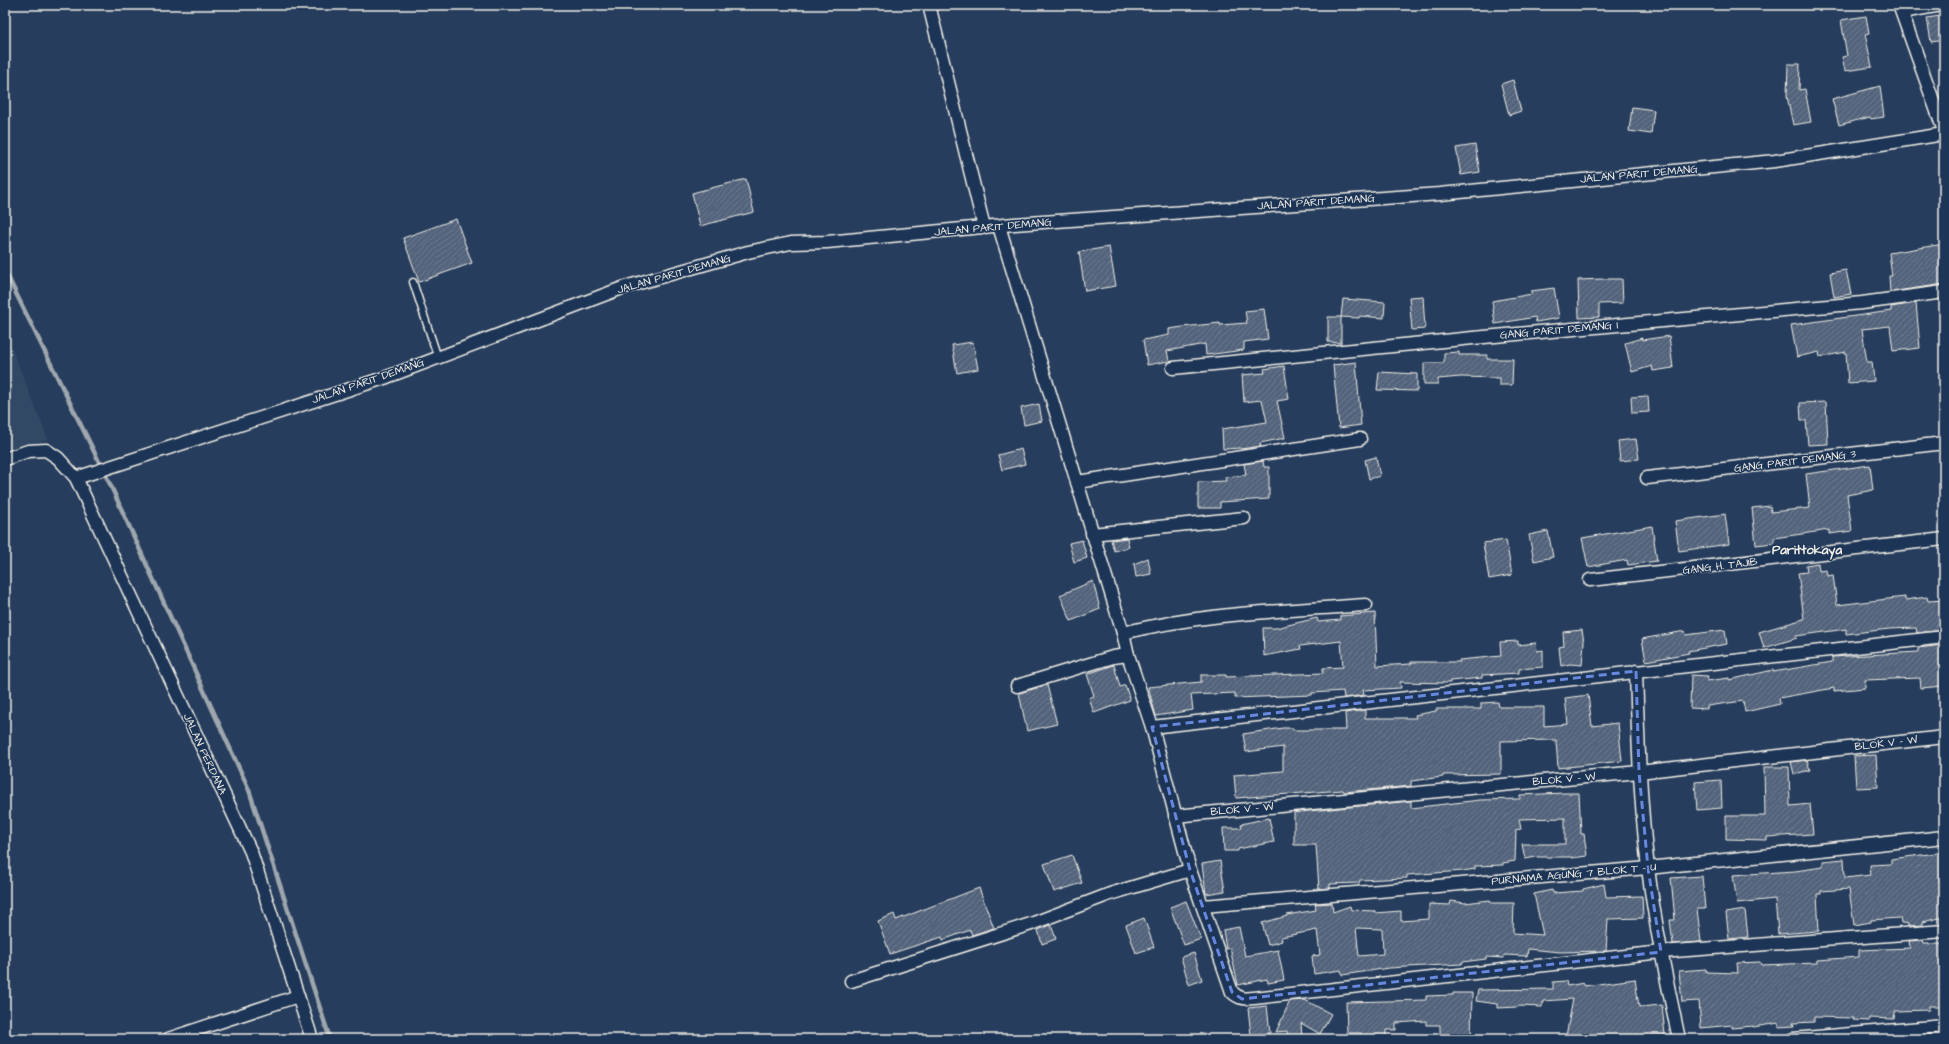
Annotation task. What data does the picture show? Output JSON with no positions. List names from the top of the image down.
{
  "streets": {
    "street": [
      "JALAN PARIT DEMANG",
      "GANG PARIT DEMANG I",
      "GANG PARIT DEMANG 3",
      "GANG H. TAJIB",
      "BLOK V - W",
      "JALAN PERDANA",
      "PURNAMA AGUNG 7 BLOK T - U"
    ]
  },
  "crossings": [
    ["JALAN PARIT DEMANG", "JALAN PERDANA"]
  ],
  "districts": ["Parittokaya"]
}
